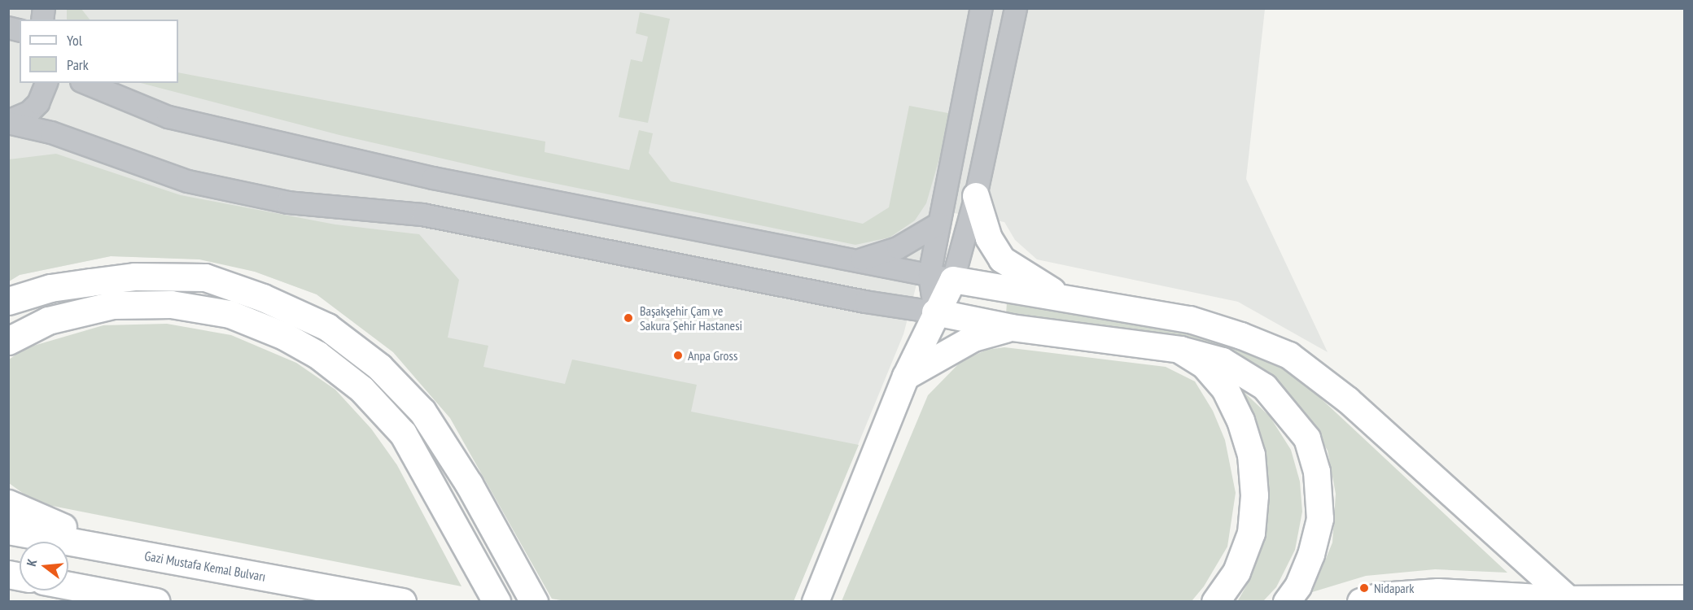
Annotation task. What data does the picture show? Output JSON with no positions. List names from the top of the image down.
{
  "streets": {
    "highway": ["Gazi Mustafa Kemal Bulvarı"]
  },
  "places": ["Başakşehir Çam ve Sakura Şehir Hastanesi", "Anpa Gross", "Nidapark"],
  "legend": ["Yol", "Park"],
  "north": "left"
}
